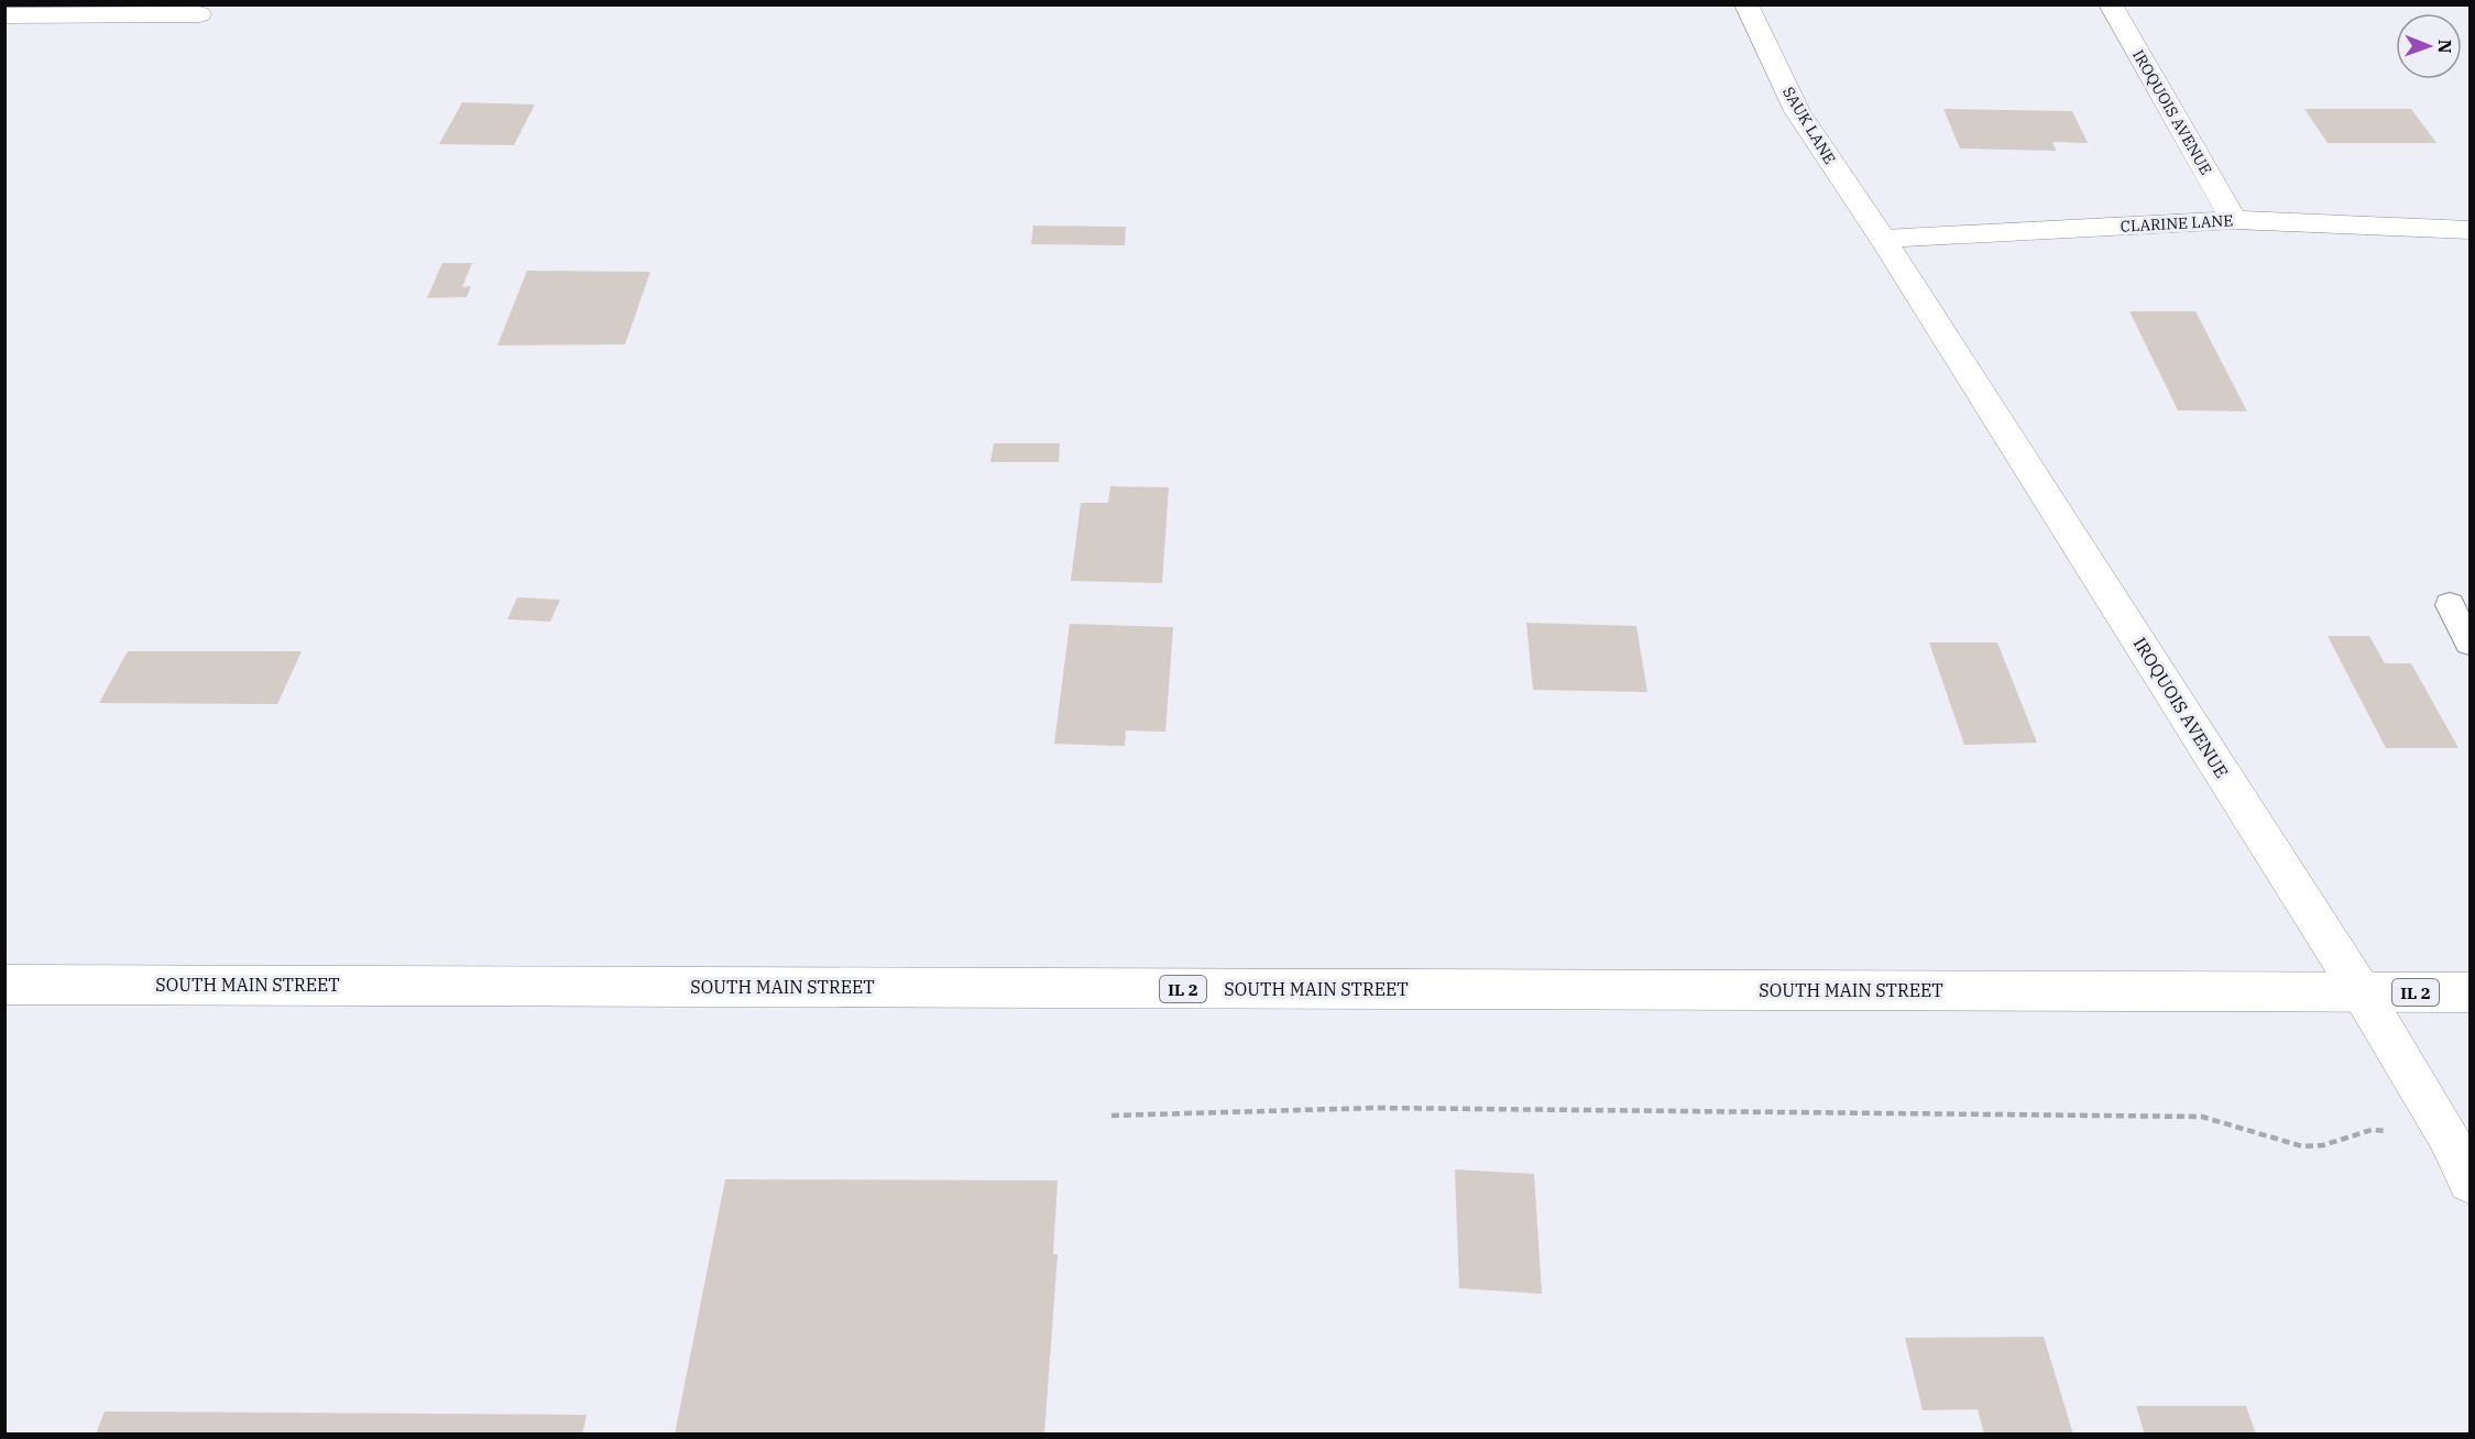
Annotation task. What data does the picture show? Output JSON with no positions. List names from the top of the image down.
{
  "streets": {
    "street": [
      "IROQUOIS AVENUE",
      "SAUK LANE",
      "CLARINE LANE",
      "SOUTH MAIN STREET",
      "IL 2"
    ]
  },
  "crossings": [
    ["IROQUOIS AVENUE", "SAUK LANE"],
    ["IROQUOIS AVENUE", "CLARINE LANE"],
    ["IROQUOIS AVENUE", "SOUTH MAIN STREET"],
    ["SAUK LANE", "CLARINE LANE"]
  ],
  "north": "right"
}
